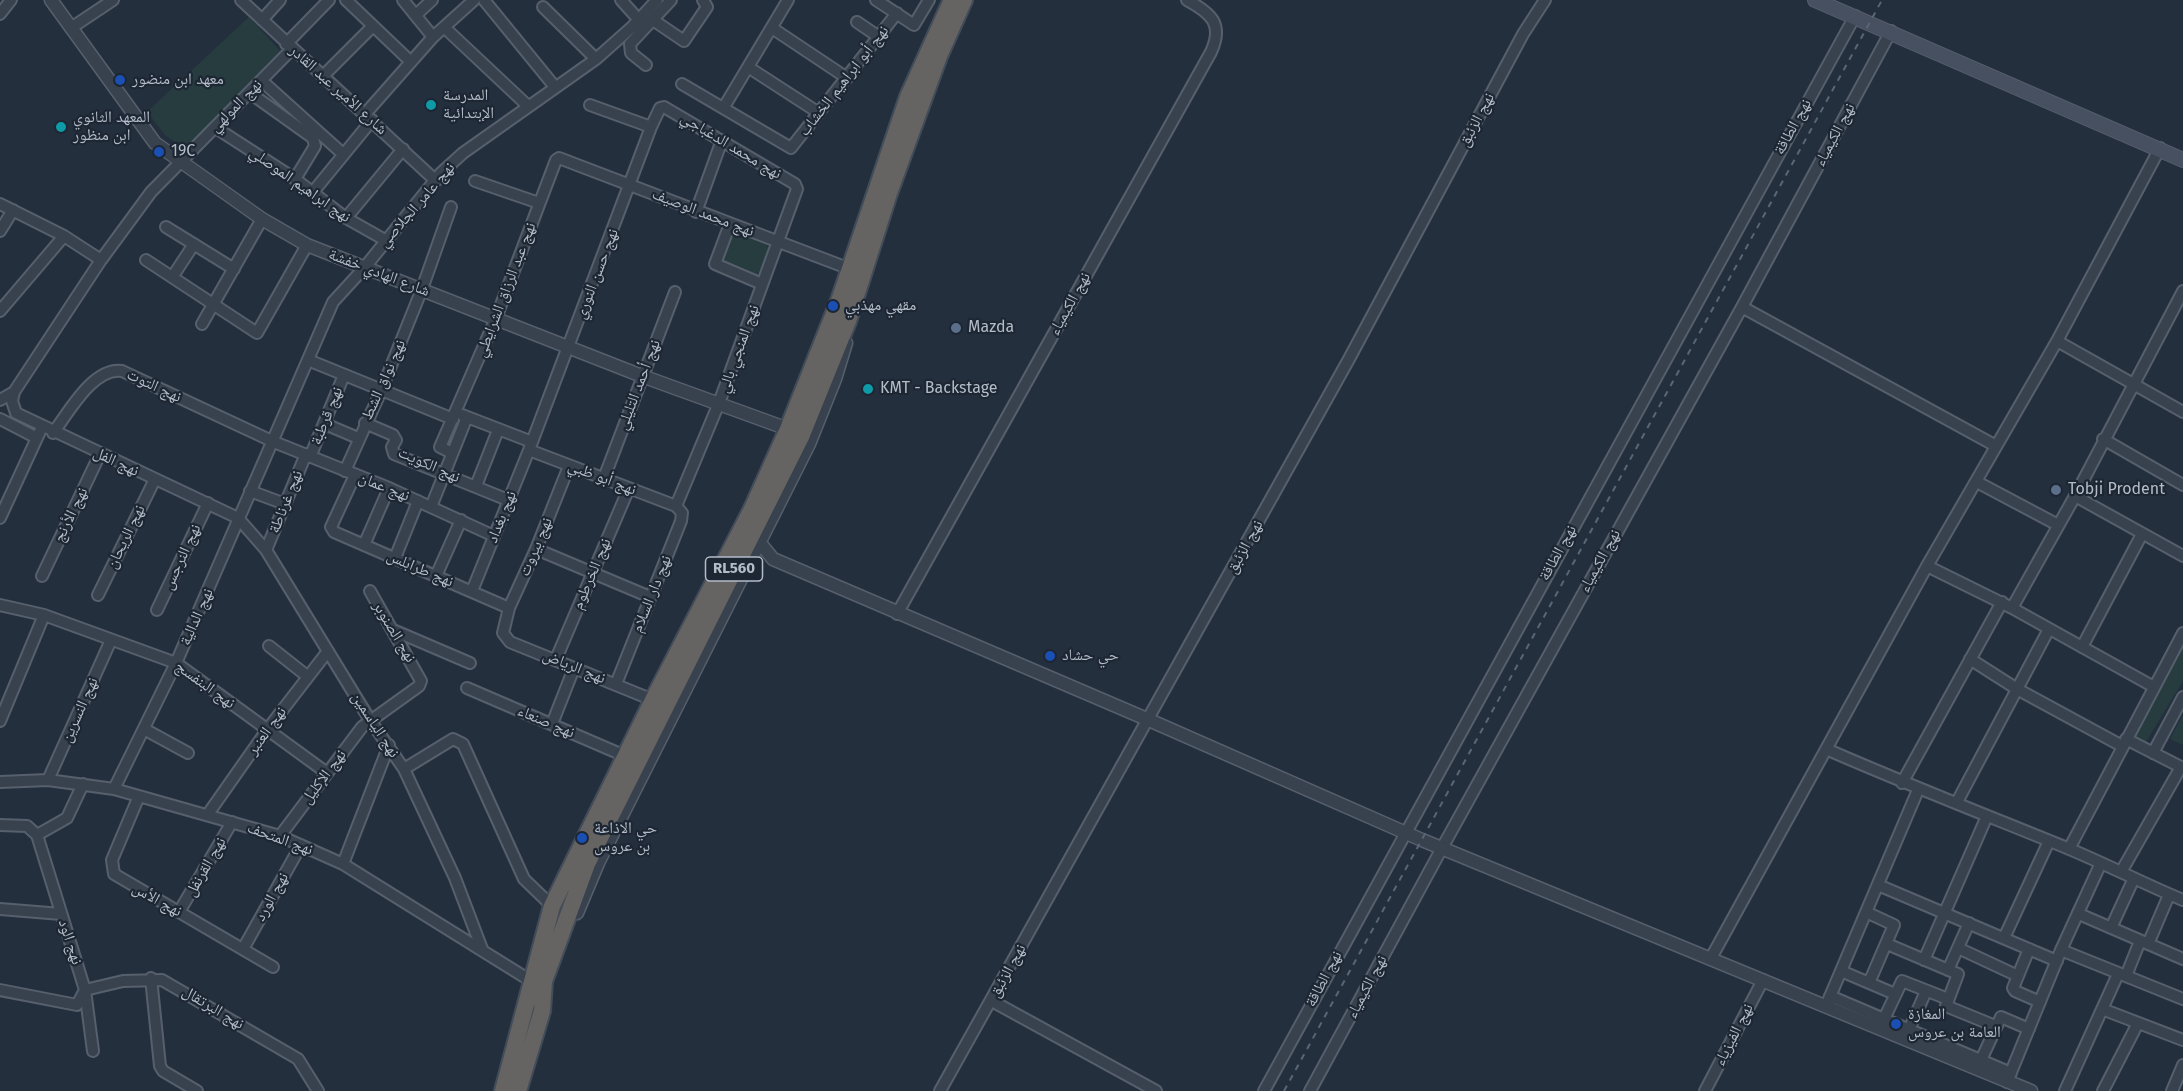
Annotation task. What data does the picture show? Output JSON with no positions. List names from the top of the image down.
{
  "streets": {
    "highway": ["RL560"],
    "street": [
      "نهج أبو ابراهيم الخشاب",
      "شارع الأمير عبد القادر",
      "نهج المولهي",
      "نهج الزئبق",
      "نهج الطاقة",
      "نهج الكيمياء",
      "نهج محمد الدغباجي",
      "نهج ابراهيم الموصلي",
      "نهج عامر الجلاصي",
      "نهج محمد الوصيف",
      "شارع الهادي خفشة",
      "نهج حسن النوري",
      "نهج عبد الرزاق الشرايطي",
      "نهج المنجي بالي",
      "نهج نواق الشط",
      "نهج أحمد التليلي",
      "نهج التوت",
      "نهج قرطبة",
      "نهج الفل",
      "نهج الكويت",
      "نهج أبو ظبي",
      "نهج عمان",
      "نهج غرناطة",
      "نهج الأرنج",
      "نهج بغداد",
      "نهج الريحان",
      "نهج بيروت",
      "نهج النرجس",
      "نهج طرابلس",
      "نهج الخرطوم",
      "نهج دار السلام",
      "نهج الدالية",
      "نهج الصنوبر",
      "نهج الرياض",
      "نهج البنفسج",
      "نهج النسرين",
      "نهج صنعاء",
      "نهج الياسمين",
      "نهج العنبر",
      "نهج الإكليل",
      "نهج المتحف",
      "نهج القرنفل",
      "نهج الورد",
      "نهج الأس",
      "نهج الود",
      "نهج البرتقال",
      "نهج الفيزياء"
    ]
  },
  "crossings": [
    ["شارع الأمير عبد القادر", "نهج المولهي"],
    ["شارع الأمير عبد القادر", "نهج عامر الجلاصي"],
    ["نهج المولهي", "نهج ابراهيم الموصلي"],
    ["نهج المولهي", "شارع الهادي خفشة"],
    ["نهج المولهي", "نهج الفل"],
    ["نهج محمد الدغباجي", "نهج حسن النوري"],
    ["نهج محمد الدغباجي", "نهج المنجي بالي"],
    ["نهج ابراهيم الموصلي", "نهج عامر الجلاصي"],
    ["نهج عامر الجلاصي", "شارع الهادي خفشة"],
    ["نهج عامر الجلاصي", "نهج التوت"],
    ["نهج عامر الجلاصي", "نهج أبو ظبي"],
    ["نهج عامر الجلاصي", "نهج عمان"],
    ["نهج عامر الجلاصي", "نهج الدالية"],
    ["نهج محمد الوصيف", "نهج حسن النوري"],
    ["نهج محمد الوصيف", "نهج عبد الرزاق الشرايطي"],
    ["نهج محمد الوصيف", "نهج المنجي بالي"],
    ["نهج محمد الوصيف", "RL560"],
    ["شارع الهادي خفشة", "نهج حسن النوري"],
    ["شارع الهادي خفشة", "نهج عبد الرزاق الشرايطي"],
    ["شارع الهادي خفشة", "نهج المنجي بالي"],
    ["شارع الهادي خفشة", "نهج نواق الشط"],
    ["شارع الهادي خفشة", "نهج أحمد التليلي"],
    ["شارع الهادي خفشة", "RL560"],
    ["نهج حسن النوري", "نهج أبو ظبي"],
    ["نهج حسن النوري", "نهج بغداد"],
    ["نهج عبد الرزاق الشرايطي", "نهج الكويت"],
    ["نهج عبد الرزاق الشرايطي", "نهج أبو ظبي"],
    ["نهج المنجي بالي", "نهج أبو ظبي"],
    ["نهج المنجي بالي", "نهج دار السلام"],
    ["نهج نواق الشط", "نهج الكويت"],
    ["نهج نواق الشط", "نهج أبو ظبي"],
    ["نهج نواق الشط", "نهج عمان"],
    ["نهج نواق الشط", "نهج طرابلس"],
    ["نهج أحمد التليلي", "نهج أبو ظبي"],
    ["نهج التوت", "نهج الفل"],
    ["نهج التوت", "نهج عمان"],
    ["نهج التوت", "نهج الدالية"],
    ["نهج قرطبة", "نهج أبو ظبي"],
    ["نهج قرطبة", "نهج عمان"],
    ["نهج قرطبة", "نهج غرناطة"],
    ["نهج الفل", "نهج الأرنج"],
    ["نهج الفل", "نهج الريحان"],
    ["نهج الفل", "نهج النرجس"],
    ["نهج الفل", "نهج الدالية"],
    ["نهج الفل", "نهج الياسمين"],
    ["نهج الكويت", "نهج بغداد"],
    ["نهج أبو ظبي", "نهج بغداد"],
    ["نهج أبو ظبي", "نهج بيروت"],
    ["نهج أبو ظبي", "نهج الخرطوم"],
    ["نهج أبو ظبي", "نهج دار السلام"],
    ["نهج عمان", "نهج غرناطة"],
    ["نهج عمان", "نهج بغداد"],
    ["نهج عمان", "نهج الدالية"],
    ["نهج غرناطة", "نهج الياسمين"],
    ["نهج بغداد", "نهج طرابلس"],
    ["نهج بيروت", "نهج طرابلس"],
    ["نهج بيروت", "نهج الرياض"],
    ["RL560", "نهج الرياض"],
    ["RL560", "نهج صنعاء"],
    ["RL560", "نهج المتحف"],
    ["نهج الخرطوم", "نهج الرياض"],
    ["نهج دار السلام", "نهج الرياض"],
    ["نهج الدالية", "نهج البنفسج"],
    ["نهج الدالية", "نهج الياسمين"],
    ["نهج الدالية", "نهج المتحف"],
    ["نهج الصنوبر", "نهج الياسمين"],
    ["نهج الصنوبر", "نهج الإكليل"],
    ["نهج البنفسج", "نهج النسرين"],
    ["نهج البنفسج", "نهج العنبر"],
    ["نهج البنفسج", "نهج الإكليل"],
    ["نهج النسرين", "نهج المتحف"],
    ["نهج الياسمين", "نهج العنبر"],
    ["نهج الياسمين", "نهج الإكليل"],
    ["نهج الياسمين", "نهج المتحف"],
    ["نهج العنبر", "نهج المتحف"],
    ["نهج الإكليل", "نهج المتحف"],
    ["نهج المتحف", "نهج القرنفل"],
    ["نهج المتحف", "نهج الورد"],
    ["نهج المتحف", "نهج الأس"],
    ["نهج القرنفل", "نهج الأس"],
    ["نهج الورد", "نهج الأس"],
    ["نهج الود", "نهج البرتقال"]
  ],
  "places": [
    "معهد ابن منضور",
    "المدرسة الإبتدائية",
    "المعهد الثانوي ابن منظور",
    "19C",
    "مقهي مهذبي",
    "Mazda",
    "KMT - Backstage",
    "Tobji Prodent",
    "حي حشاد",
    "حي الاذاعة بن عروس",
    "المغازة العامة بن عروس"
  ]
}
